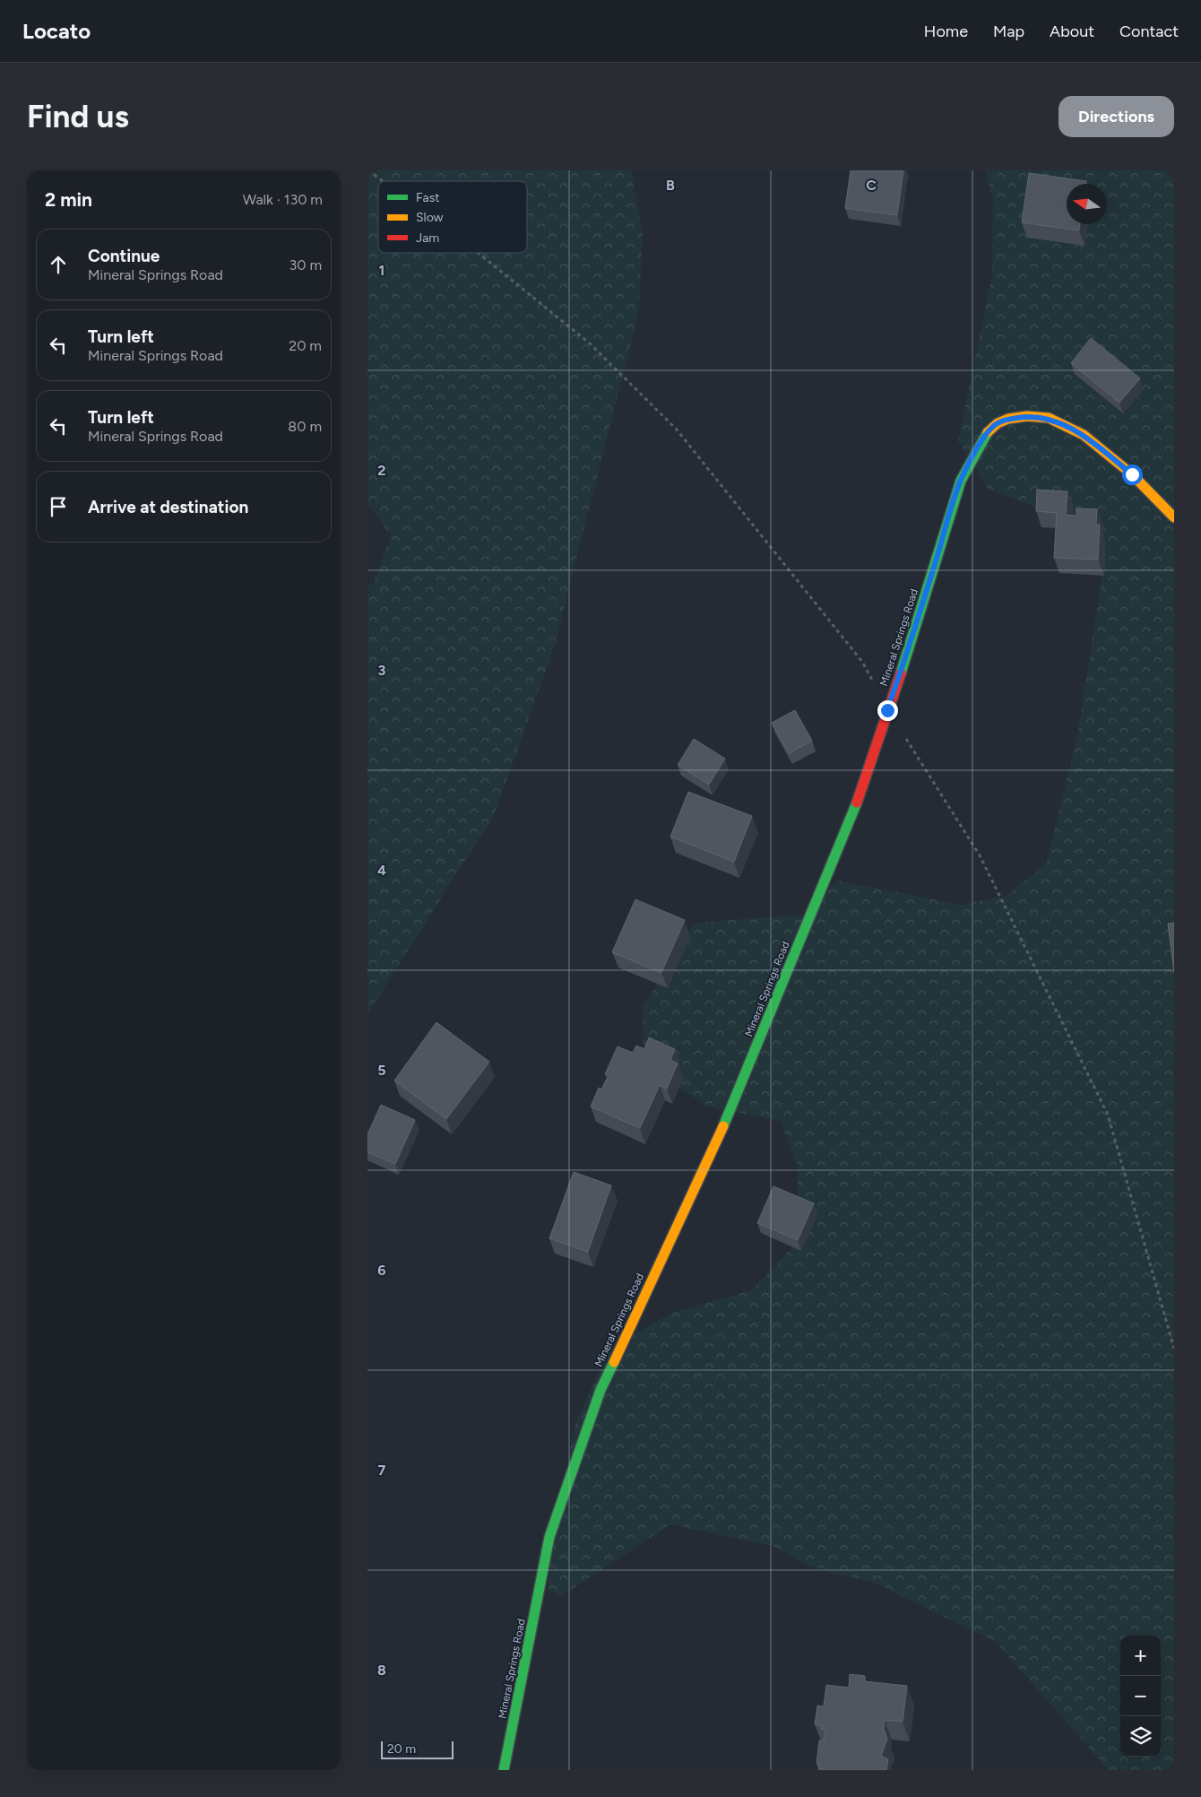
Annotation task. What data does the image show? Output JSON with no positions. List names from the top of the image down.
{
  "streets": {
    "street": ["Mineral Springs Road"]
  },
  "legend": ["Fast", "Slow", "Jam"],
  "scale_bar": "20 m",
  "north": "left",
  "page": {
    "header": "Locato",
    "nav": [
      "Home",
      "Map",
      "About",
      "Contact"
    ],
    "buttons": "Directions",
    "title": "Find us",
    "heading": ["2 min", "Walk · 130 m"],
    "list": [
      ["Continue", "Mineral Springs Road", "30 m"],
      ["Turn left", "Mineral Springs Road", "20 m"],
      ["Turn left", "Mineral Springs Road", "80 m"],
      "Arrive at destination"
    ],
    "map_buttons": ["+", "−"],
    "scale": "20 m"
  },
  "grid": {
    "columns": ["B", "C"],
    "rows": [
      "1",
      "2",
      "3",
      "4",
      "5",
      "6",
      "7",
      "8"
    ]
  }
}
